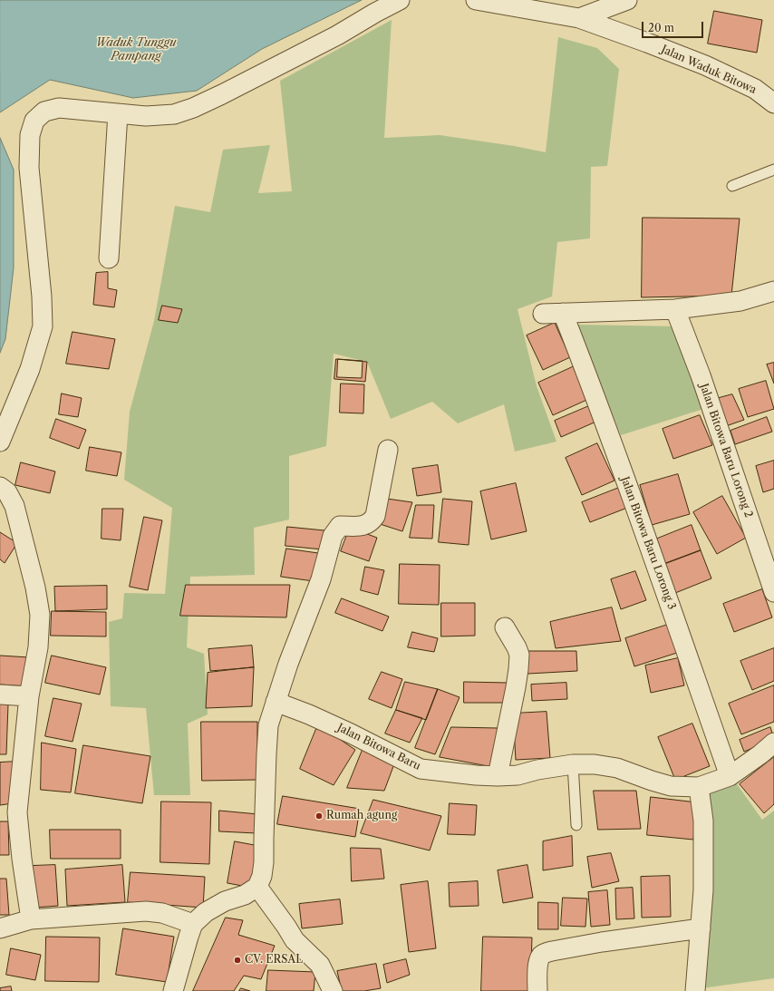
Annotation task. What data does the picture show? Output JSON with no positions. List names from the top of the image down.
{
  "streets": {
    "street": [
      "Jalan Waduk Bitowa",
      "Jalan Bitowa Baru Lorong 2",
      "Jalan Bitowa Baru Lorong 3",
      "Jalan Bitowa Baru"
    ]
  },
  "crossings": [
    ["Jalan Bitowa Baru Lorong 3", "Jalan Bitowa Baru"]
  ],
  "water": ["Waduk Tunggu Pampang"],
  "places": ["Rumah agung", "CV. ERSAL"],
  "scale_bar": "20 m"
}
